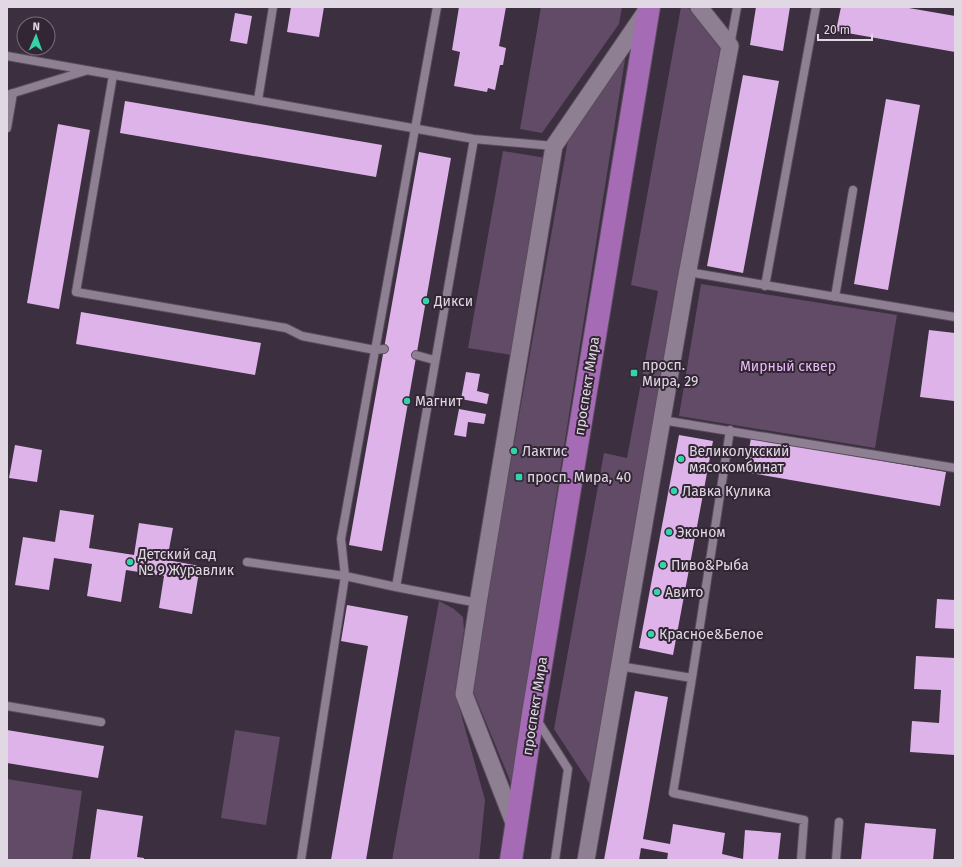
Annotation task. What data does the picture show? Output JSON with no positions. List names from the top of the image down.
{
  "streets": {
    "main road": ["проспект Мира"]
  },
  "parks": ["Мирный сквер"],
  "places": {
    "other": [
      "Дикси",
      "Магнит",
      "Лактис",
      "Великолукский мясокомбинат",
      "Лавка Кулика",
      "Эконом",
      "Детский сад № 9 Журавлик",
      "Пиво&Рыба",
      "Авито",
      "Красное&Белое"
    ],
    "transit": ["просп. Мира, 29", "просп. Мира, 40"]
  },
  "scale_bar": "20 m",
  "north": "top"
}
